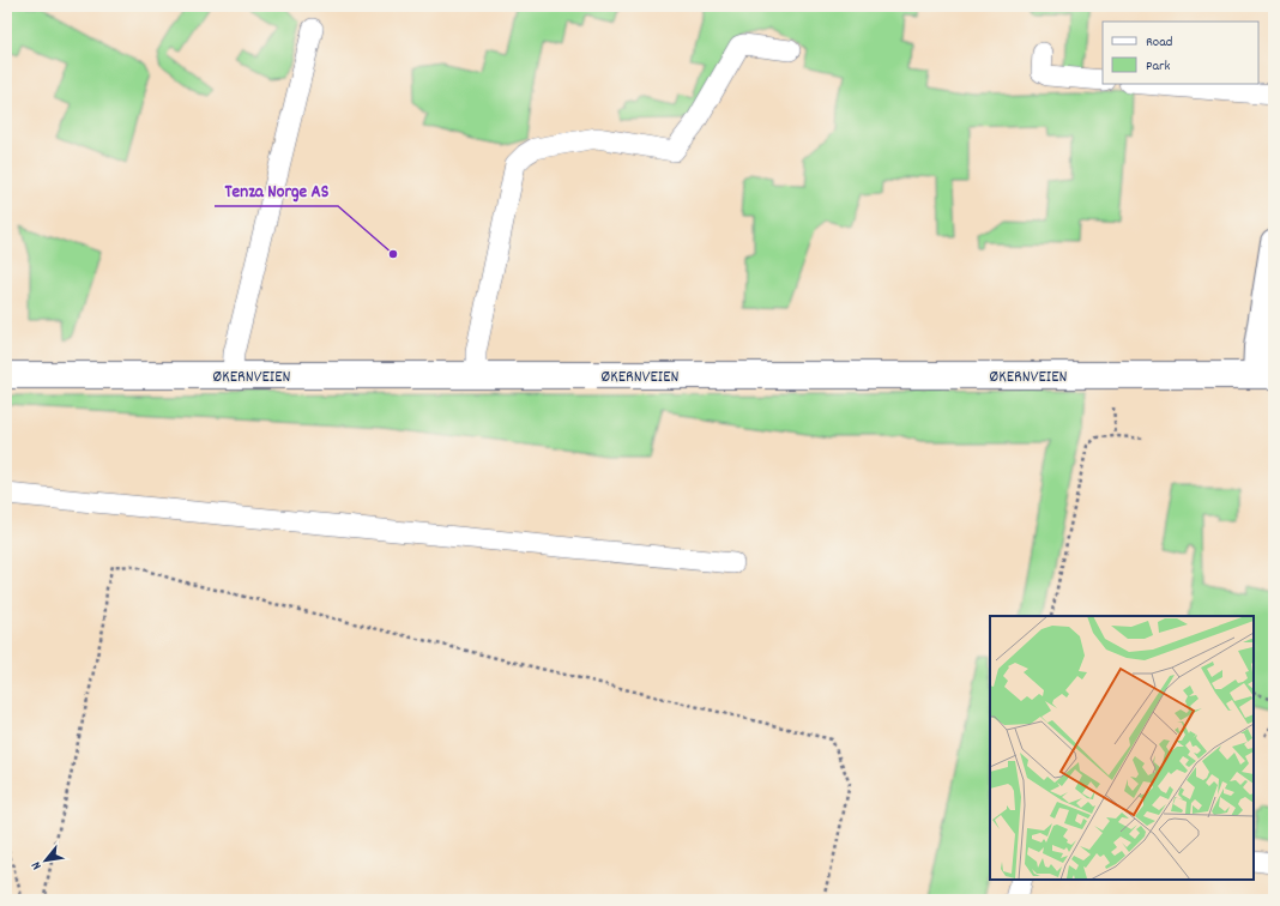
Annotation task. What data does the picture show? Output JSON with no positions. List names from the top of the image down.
{
  "streets": {
    "street": ["ØKERNVEIEN"]
  },
  "places": ["Tenza Norge AS"],
  "legend": ["Road", "Park"],
  "north": "bottom left"
}
